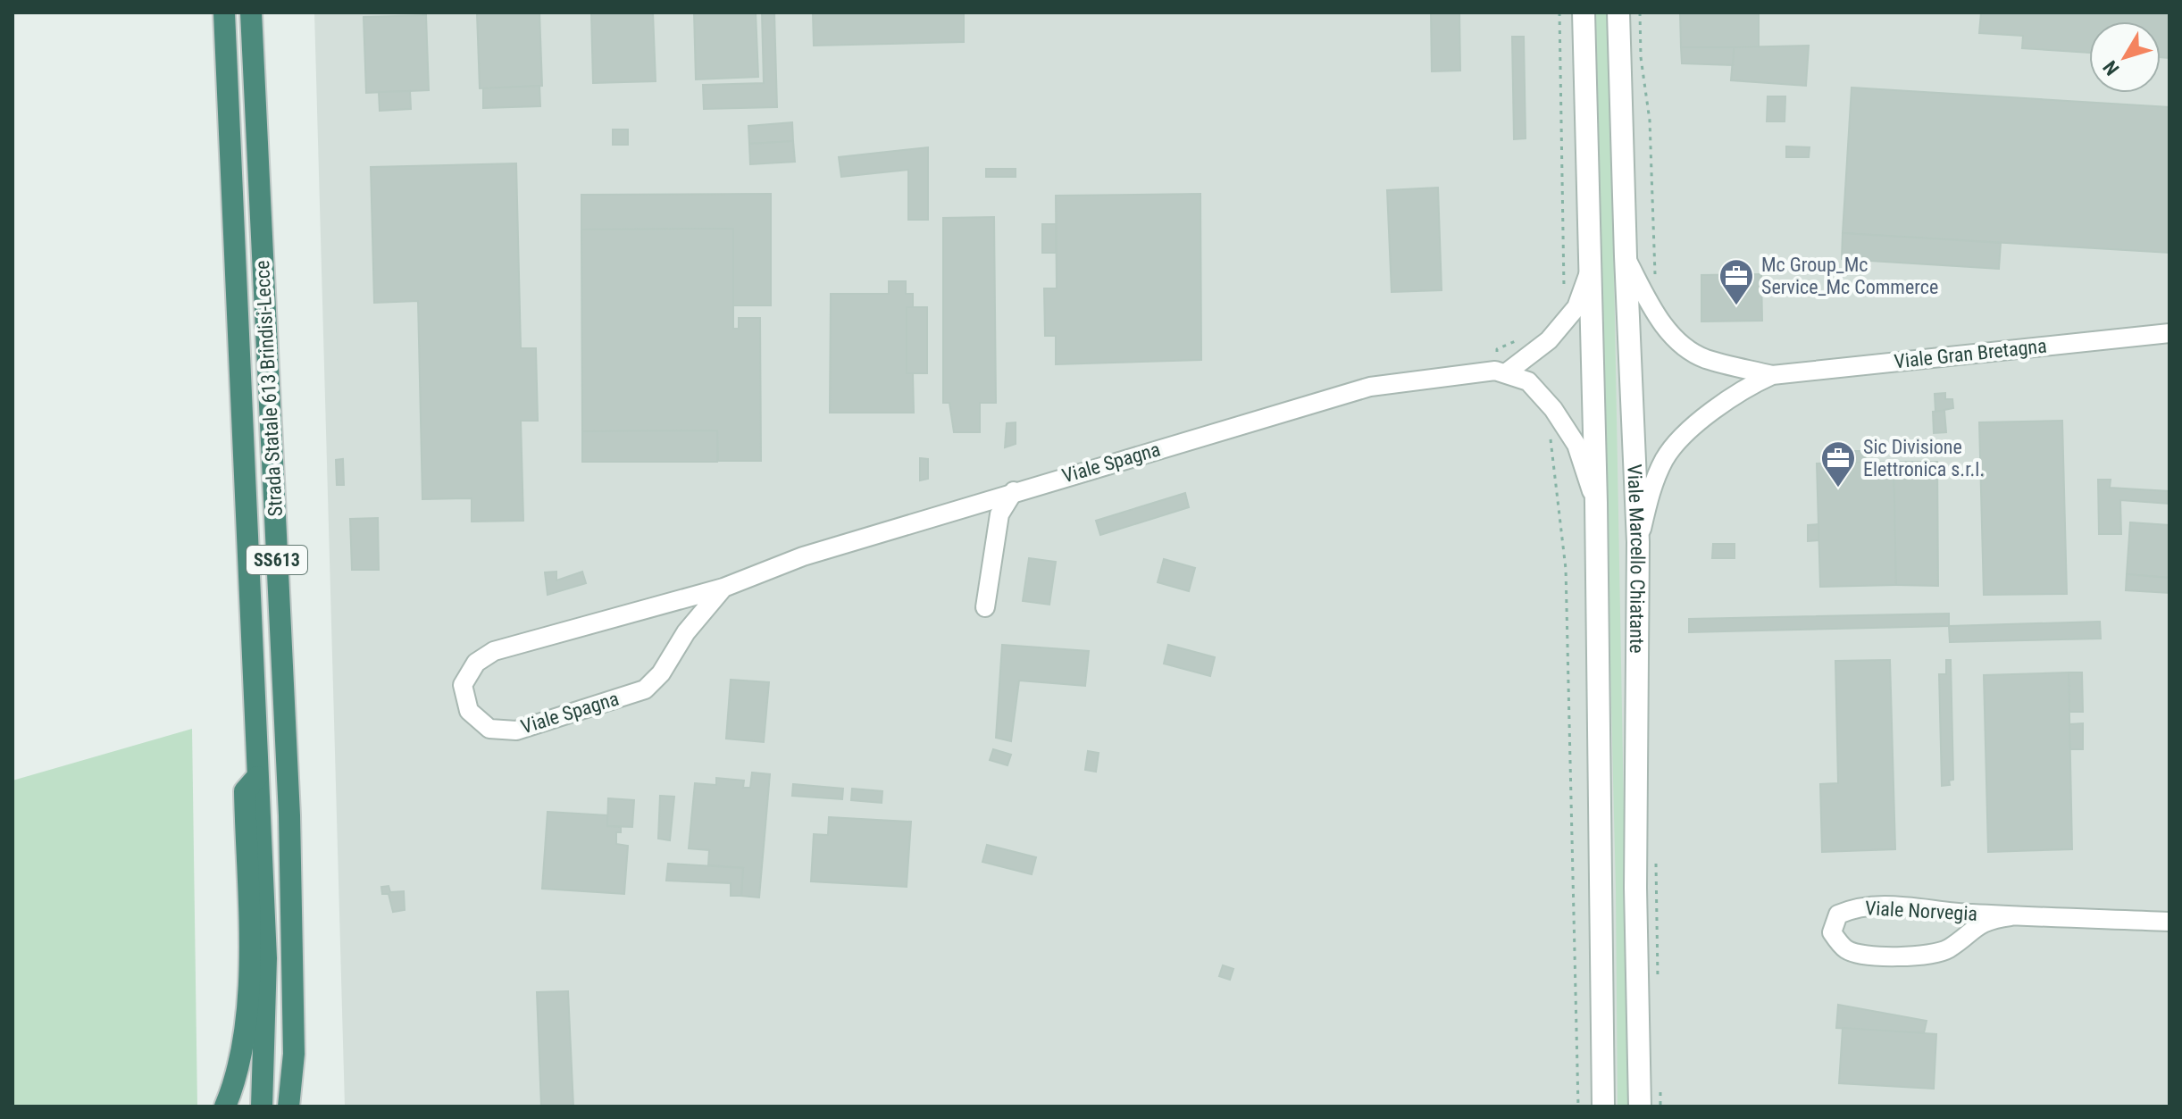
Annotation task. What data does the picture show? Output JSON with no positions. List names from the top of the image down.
{
  "streets": {
    "highway": ["Strada Statale 613 Brindisi-Lecce", "SS613"],
    "street": [
      "Viale Gran Bretagna",
      "Viale Spagna",
      "Viale Marcello Chiatante",
      "Viale Norvegia"
    ]
  },
  "crossings": [
    ["Viale Gran Bretagna", "Viale Marcello Chiatante"]
  ],
  "places": {
    "office": ["Mc Group_Mc Service_Mc Commerce", "Sic Divisione Elettronica s.r.l."]
  },
  "north": "bottom left"
}
